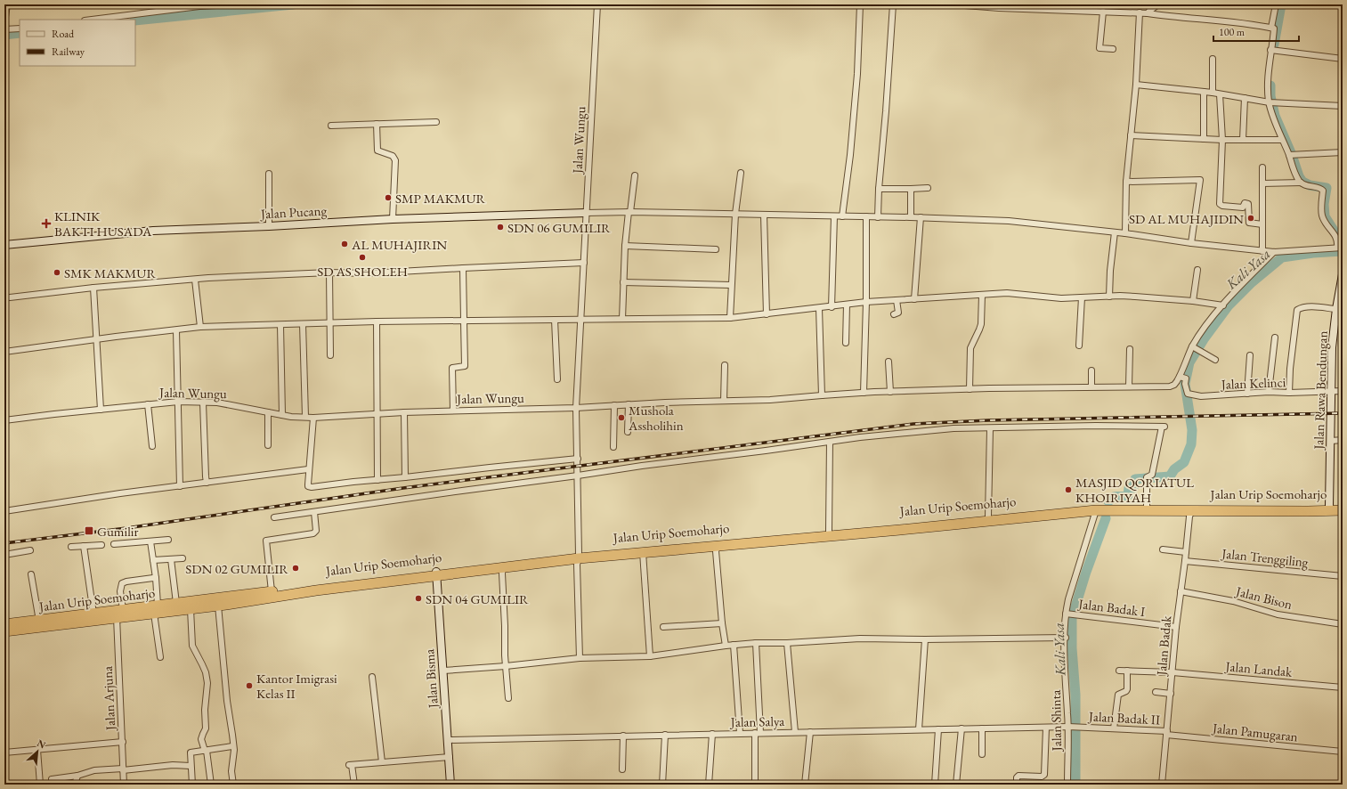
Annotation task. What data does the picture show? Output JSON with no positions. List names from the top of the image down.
{
  "streets": {
    "highway": ["Jalan Urip Soemoharjo"],
    "street": [
      "Jalan Wungu",
      "Jalan Pucang",
      "Jalan Kelinci",
      "Jalan Rawa Bendungan",
      "Jalan Trenggiling",
      "Jalan Bison",
      "Jalan Badak I",
      "Jalan Badak",
      "Jalan Landak",
      "Jalan Bisma",
      "Jalan Arjuna",
      "Jalan Badak II",
      "Jalan Shinta",
      "Jalan Salya",
      "Jalan Pamugaran"
    ]
  },
  "crossings": [
    ["Jalan Wungu", "Jalan Pucang"],
    ["Jalan Kelinci", "Jalan Rawa Bendungan"],
    ["Jalan Rawa Bendungan", "Jalan Urip Soemoharjo"],
    ["Jalan Urip Soemoharjo", "Jalan Badak"],
    ["Jalan Urip Soemoharjo", "Jalan Bisma"],
    ["Jalan Urip Soemoharjo", "Jalan Arjuna"],
    ["Jalan Urip Soemoharjo", "Jalan Shinta"],
    ["Jalan Trenggiling", "Jalan Badak"],
    ["Jalan Bison", "Jalan Badak"],
    ["Jalan Badak I", "Jalan Badak"],
    ["Jalan Badak I", "Jalan Shinta"],
    ["Jalan Badak", "Jalan Landak"],
    ["Jalan Badak", "Jalan Badak II"],
    ["Jalan Badak", "Jalan Pamugaran"],
    ["Jalan Bisma", "Jalan Salya"],
    ["Jalan Badak II", "Jalan Shinta"],
    ["Jalan Badak II", "Jalan Salya"],
    ["Jalan Badak II", "Jalan Pamugaran"],
    ["Jalan Shinta", "Jalan Salya"]
  ],
  "water": ["Kali Yasa"],
  "places": {
    "other": [
      "SMP MAKMUR",
      "SD AL MUHAJIDIN",
      "SDN 06 GUMILIR",
      "AL MUHAJIRIN",
      "SD AS SHOLEH",
      "SMK MAKMUR",
      "Mushola Assholihin",
      "MASJID QORIATUL KHOIRIYAH",
      "SDN 02 GUMILIR",
      "SDN 04 GUMILIR",
      "Kantor Imigrasi Kelas II"
    ],
    "health": ["KLINIK BAKTI HUSADA"],
    "transit": ["Gumilir"]
  },
  "legend": ["Road", "Railway"],
  "scale_bar": "100 m",
  "north": "top right"
}
